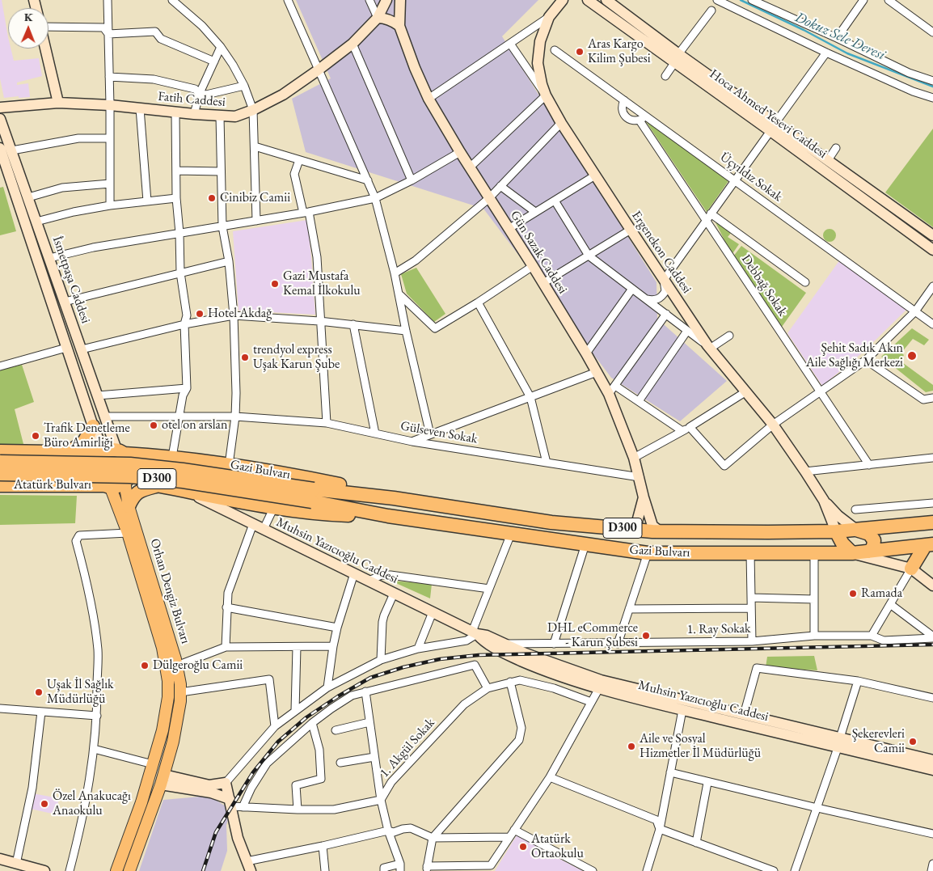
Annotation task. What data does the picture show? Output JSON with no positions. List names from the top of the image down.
{
  "streets": {
    "highway": ["Gazi Bulvarı", "D300", "Atatürk Bulvarı"],
    "main road": ["Orhan Dengiz Bulvarı"],
    "street": [
      "Fatih Caddesi",
      "Hoca Ahmed Yesevi Caddesi",
      "Üçyıldız Sokak",
      "Gün Sazak Caddesi",
      "Ergenekon Caddesi",
      "İsmetpaşa Caddesi",
      "Debbağ Sokak",
      "Gülseven Sokak",
      "Muhsin Yazıcıoğlu Caddesi",
      "1. Ray Sokak",
      "1. Akgül Sokak"
    ]
  },
  "crossings": [
    ["Üçyıldız Sokak", "Debbağ Sokak"],
    ["Gün Sazak Caddesi", "Gülseven Sokak"],
    ["Gün Sazak Caddesi", "Gazi Bulvarı"],
    ["İsmetpaşa Caddesi", "Gülseven Sokak"],
    ["İsmetpaşa Caddesi", "Gazi Bulvarı"],
    ["İsmetpaşa Caddesi", "Atatürk Bulvarı"],
    ["İsmetpaşa Caddesi", "Orhan Dengiz Bulvarı"],
    ["Gazi Bulvarı", "D300"],
    ["Gazi Bulvarı", "Atatürk Bulvarı"],
    ["Gazi Bulvarı", "Muhsin Yazıcıoğlu Caddesi"],
    ["Gazi Bulvarı", "Orhan Dengiz Bulvarı"],
    ["Atatürk Bulvarı", "Orhan Dengiz Bulvarı"],
    ["Muhsin Yazıcıoğlu Caddesi", "1. Ray Sokak"]
  ],
  "water": ["Dokuz Sele Deresi"],
  "places": [
    "Aras Kargo Kilim Şubesi",
    "Cinibiz Camii",
    "Gazi Mustafa Kemal İlkokulu",
    "Hotel Akdağ",
    "Şehit Sadık Akın Aile Sağlığı Merkezi",
    "trendyol express Uşak Karun Şube",
    "otel on arslan",
    "Trafik Denetleme Büro Amirliği",
    "Ramada",
    "DHL eCommerce - Karun Şubesi",
    "Dülgeroğlu Camii",
    "Uşak İl Sağlık Müdürlüğü",
    "Şekerevleri Camii",
    "Aile ve Sosyal Hizmetler İl Müdürlüğü",
    "Özel Anakucağı Anaokulu",
    "Atatürk Ortaokulu"
  ],
  "north": "top"
}
